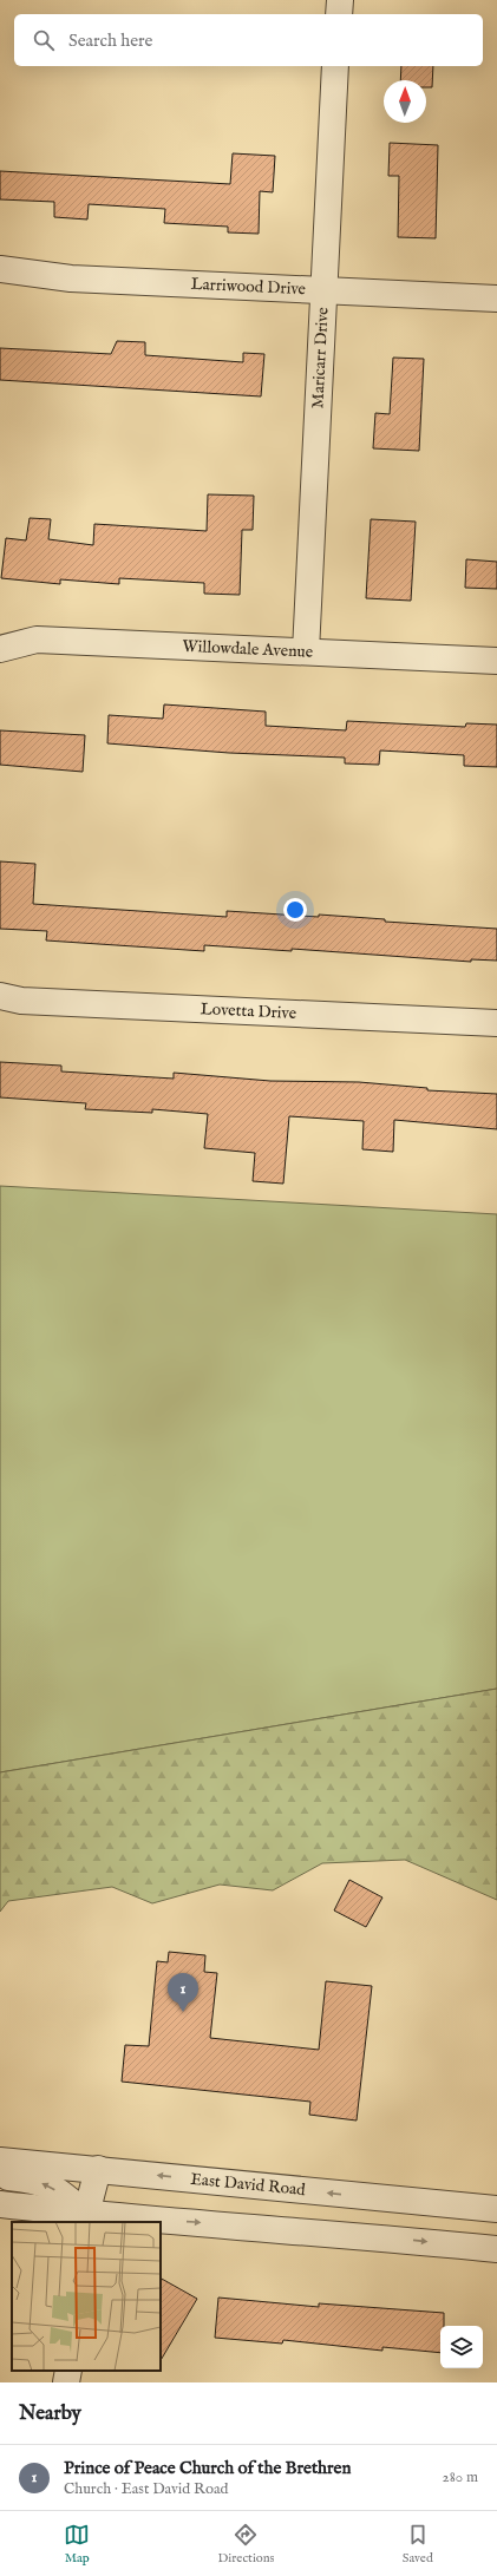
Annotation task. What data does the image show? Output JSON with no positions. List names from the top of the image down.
{
  "streets": {
    "street": [
      "Larriwood Drive",
      "Maricarr Drive",
      "Willowdale Avenue",
      "Lovetta Drive",
      "East David Road"
    ]
  },
  "crossings": [
    ["Larriwood Drive", "Maricarr Drive"],
    ["Maricarr Drive", "Willowdale Avenue"]
  ],
  "north": "top",
  "page": {
    "search": "Search here",
    "pins": "1",
    "heading": "Nearby",
    "list": [
      {
        "mark": "1",
        "name": "Prince of Peace Church of the Brethren",
        "note": "Church · East David Road",
        "value": "280 m"
      }
    ],
    "nav": ["Map", "Directions", "Saved"]
  }
}
